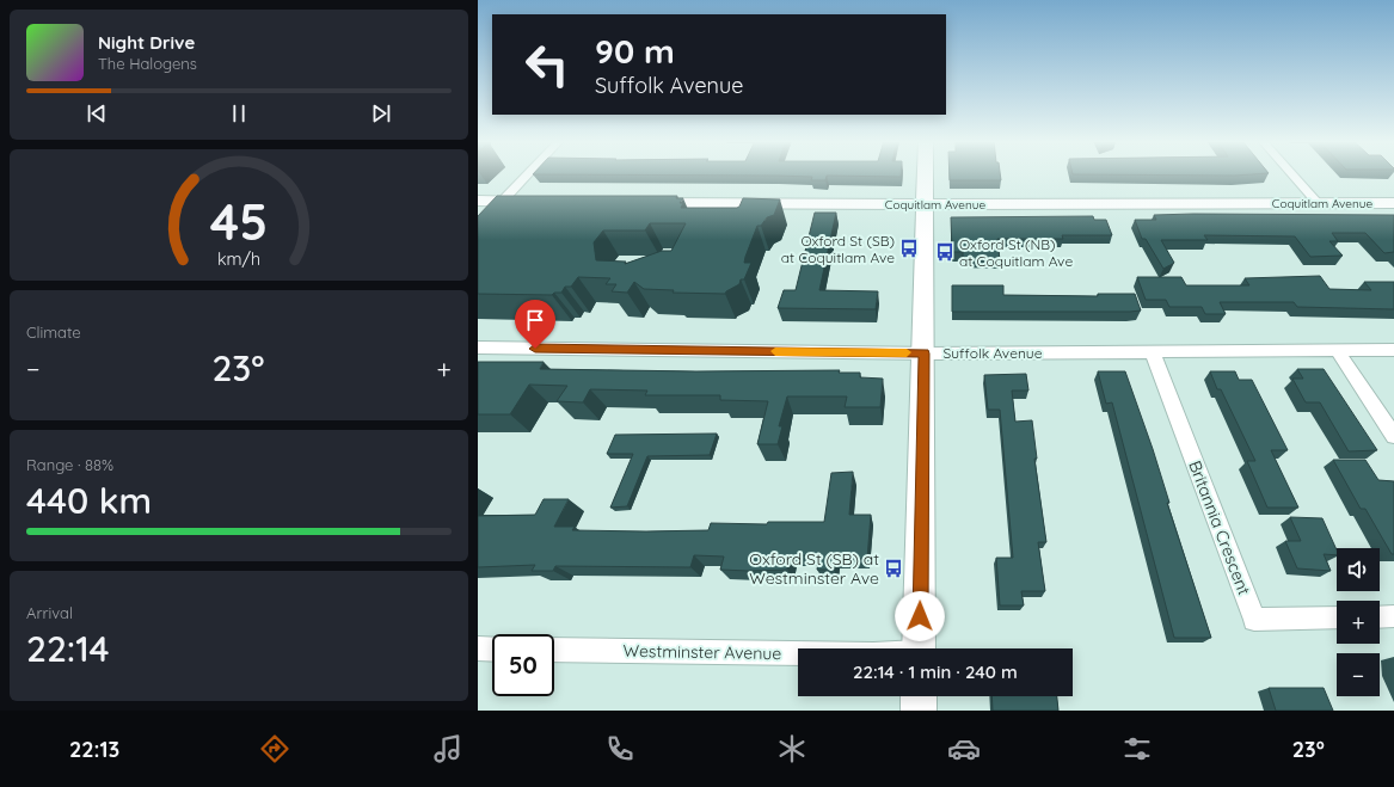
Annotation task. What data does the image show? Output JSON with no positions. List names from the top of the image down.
{
  "streets": {
    "street": [
      "Coquitlam Avenue",
      "Suffolk Avenue",
      "Britannia Crescent",
      "Westminster Avenue"
    ]
  },
  "crossings": [
    ["Suffolk Avenue", "Britannia Crescent"]
  ],
  "places": {
    "bus stop": ["Oxford St (SB) at Coquitlam Ave", "Oxford St (NB) at Coquitlam Ave", "Oxford St (SB) at Westminster Ave"]
  },
  "page": {
    "turn": ["90 m", "Suffolk Avenue"],
    "song": ["Night Drive", "The Halogens"],
    "tile": [
      "Climate",
      ["Range · 88%", "440 km"],
      ["Arrival", "22:14"]
    ],
    "heat": ["−", "23°", "+"],
    "map_buttons": ["+", "−"],
    "limit": "50",
    "trip": "22:14 · 1 min · 240 m",
    "tabs": ["22:13", "23°"],
    "gauge": ["45", "km/h"]
  }
}
